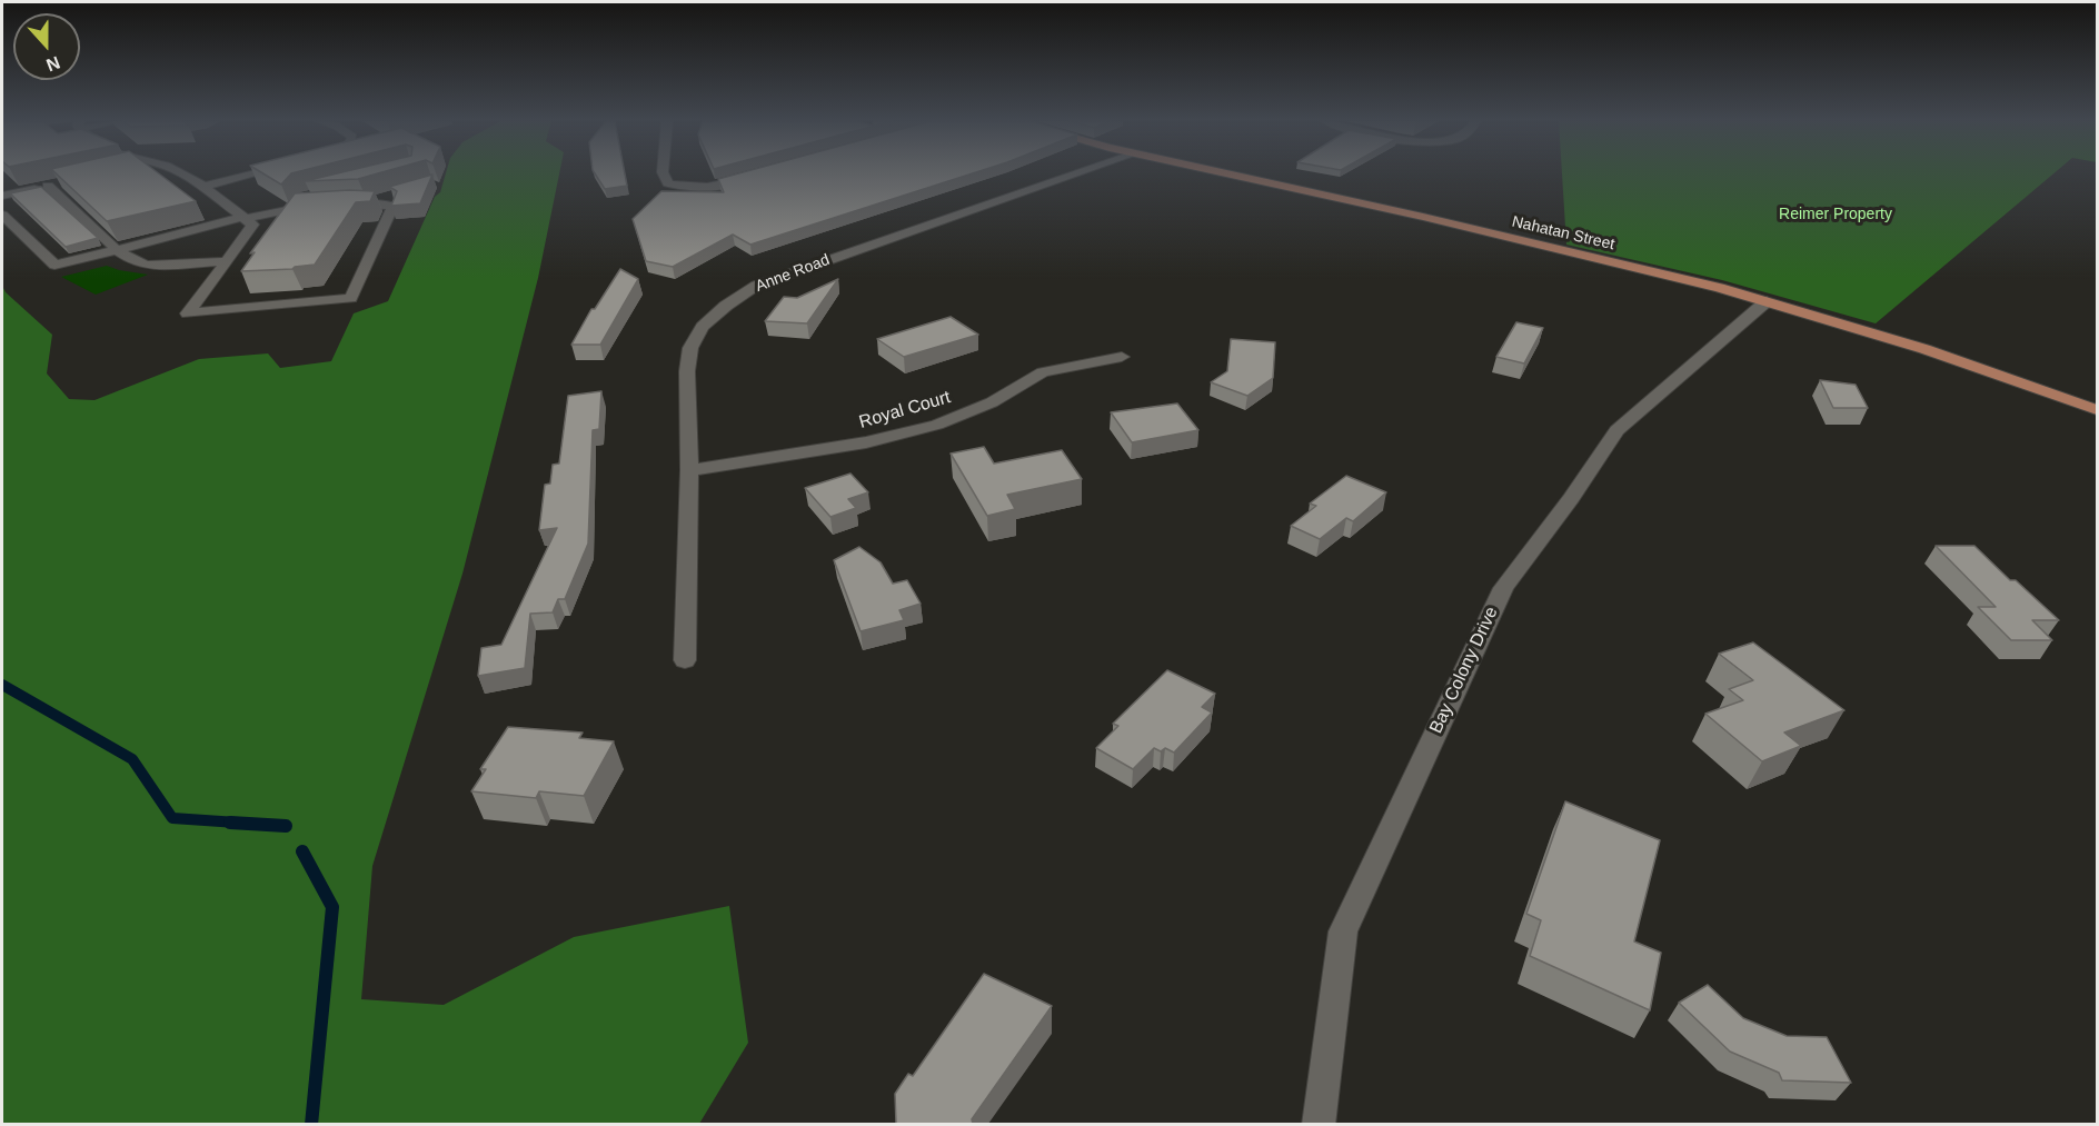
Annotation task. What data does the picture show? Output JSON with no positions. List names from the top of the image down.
{
  "streets": {
    "main road": ["Nahatan Street"],
    "street": ["Anne Road", "Royal Court", "Bay Colony Drive"]
  },
  "crossings": [
    ["Nahatan Street", "Bay Colony Drive"],
    ["Anne Road", "Royal Court"]
  ],
  "parks": ["Reimer Property"],
  "north": "bottom"
}
